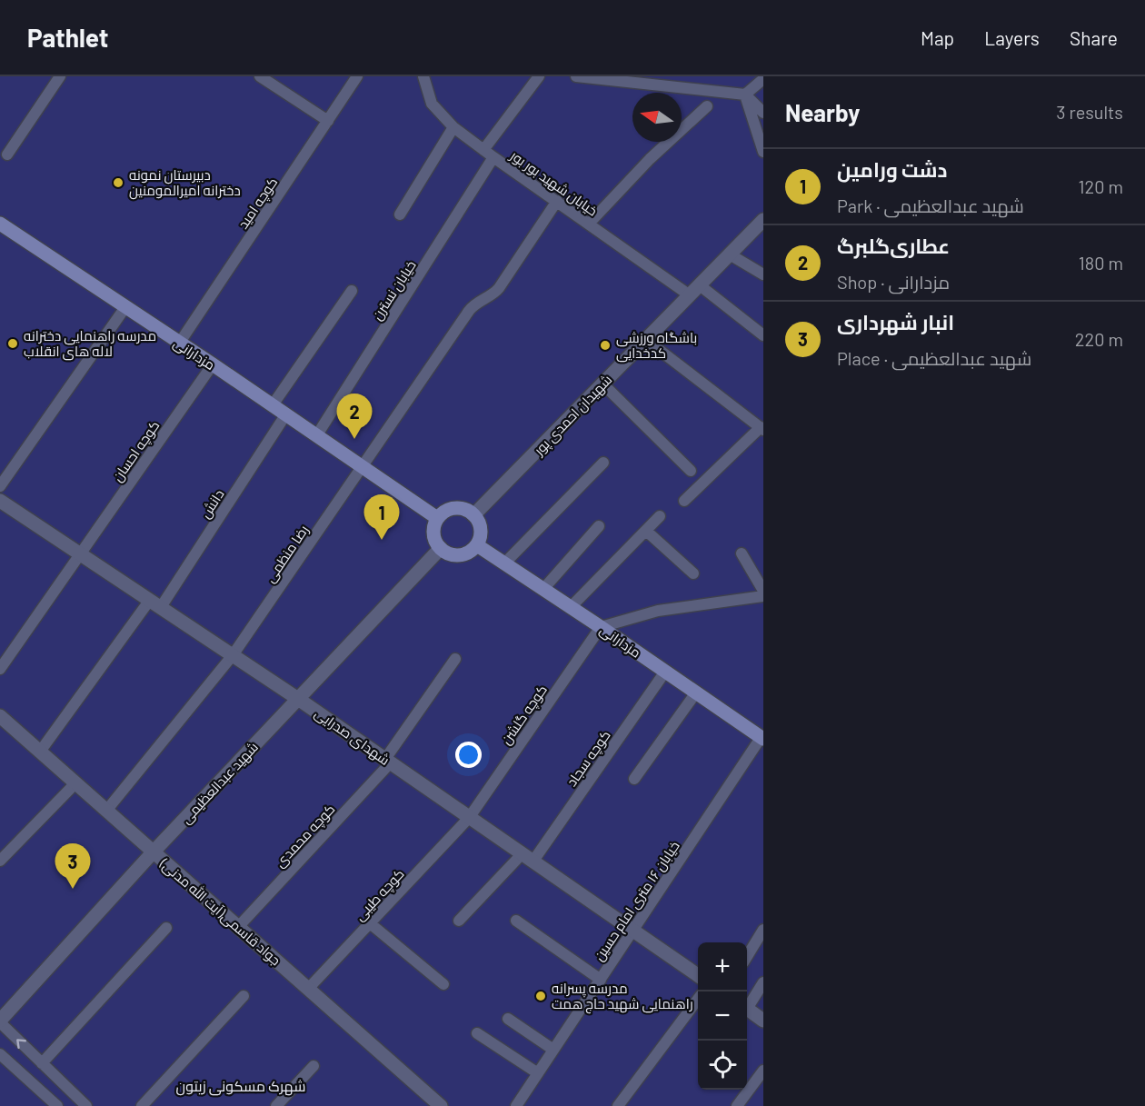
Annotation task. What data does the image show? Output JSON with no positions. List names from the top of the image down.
{
  "streets": {
    "main road": ["مزدارانی"],
    "street": [
      "خیابان شهید بور بور",
      "کوچه امید",
      "خیابان نسترن",
      "شهیدان احمدی پور",
      "کوچه احسان",
      "دانش",
      "رضا منظمی",
      "کوچه گلشن",
      "شهدای صدرایی",
      "کوچه سجاد",
      "شهید عبدالعظیمی",
      "کوچه محمدی",
      "کوچه طیبی",
      "خیابان ۱۶ متری امام حسین",
      "جواد قاسمی(آیت الله مدنی)"
    ]
  },
  "crossings": [
    ["خیابان شهید بور بور", "خیابان نسترن"],
    ["خیابان شهید بور بور", "شهیدان احمدی پور"],
    ["خیابان شهید بور بور", "رضا منظمی"],
    ["کوچه امید", "مزدارانی"],
    ["خیابان نسترن", "مزدارانی"],
    ["مزدارانی", "شهیدان احمدی پور"],
    ["مزدارانی", "کوچه احسان"],
    ["مزدارانی", "دانش"],
    ["مزدارانی", "رضا منظمی"],
    ["مزدارانی", "کوچه گلشن"],
    ["مزدارانی", "کوچه سجاد"],
    ["مزدارانی", "شهید عبدالعظیمی"],
    ["مزدارانی", "خیابان ۱۶ متری امام حسین"],
    ["شهیدان احمدی پور", "شهید عبدالعظیمی"],
    ["کوچه احسان", "شهدای صدرایی"],
    ["دانش", "شهدای صدرایی"],
    ["دانش", "جواد قاسمی(آیت الله مدنی)"],
    ["رضا منظمی", "شهدای صدرایی"],
    ["رضا منظمی", "جواد قاسمی(آیت الله مدنی)"],
    ["کوچه گلشن", "شهدای صدرایی"],
    ["کوچه گلشن", "کوچه طیبی"],
    ["شهدای صدرایی", "کوچه سجاد"],
    ["شهدای صدرایی", "شهید عبدالعظیمی"],
    ["شهدای صدرایی", "کوچه محمدی"],
    ["شهدای صدرایی", "کوچه طیبی"],
    ["شهدای صدرایی", "خیابان ۱۶ متری امام حسین"],
    ["شهید عبدالعظیمی", "جواد قاسمی(آیت الله مدنی)"],
    ["کوچه محمدی", "جواد قاسمی(آیت الله مدنی)"],
    ["کوچه طیبی", "جواد قاسمی(آیت الله مدنی)"]
  ],
  "districts": ["شهرک مسکونی زیتون"],
  "places": [
    "دبیرستان نمونه دخترانه امیرالمومنین",
    "مدرسه راهنمایی دخترانه لاله های انقلاب",
    "باشگاه ورزشی کدخدایی",
    "مدرسه پسرانه راهنمایی شهید حاج همت"
  ],
  "north": "left",
  "page": {
    "header": "Pathlet",
    "nav": ["Map", "Layers", "Share"],
    "heading": ["Nearby", "3 results"],
    "list": [
      {
        "mark": "1",
        "name": "دشت ورامین",
        "note": "Park · شهید عبدالعظیمی",
        "value": "120 m"
      },
      {
        "mark": "2",
        "name": "عطاری‌گلبرگ",
        "note": "Shop · مزدارانی",
        "value": "180 m"
      },
      {
        "mark": "3",
        "name": "انبار شهرداری",
        "note": "Place · شهید عبدالعظیمی",
        "value": "220 m"
      }
    ],
    "pins": ["2", "1", "3"],
    "map_buttons": ["+", "−"]
  }
}
